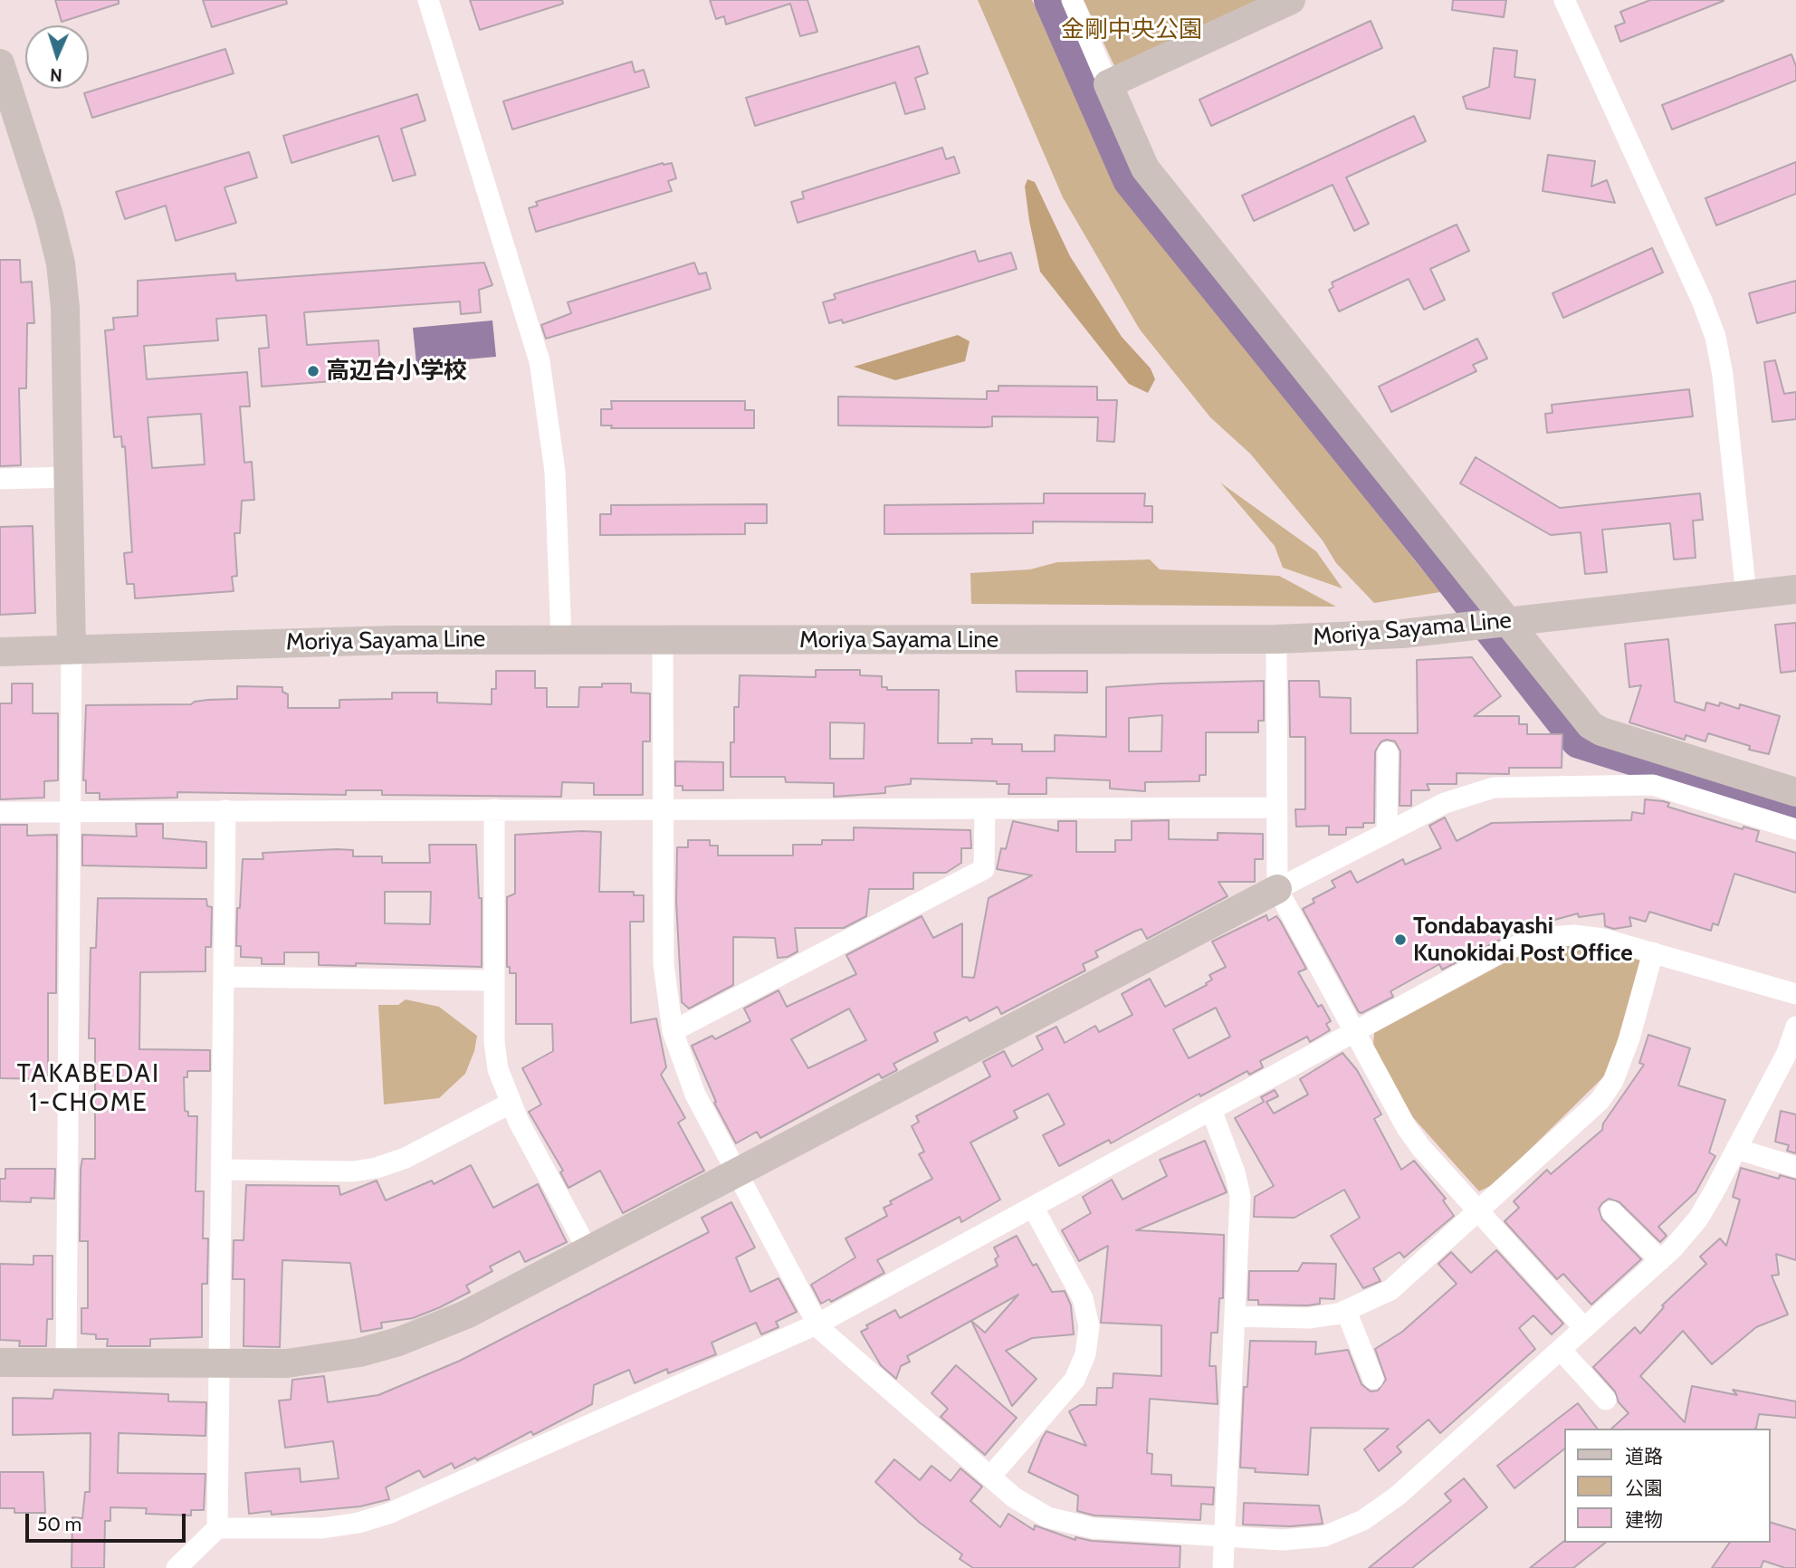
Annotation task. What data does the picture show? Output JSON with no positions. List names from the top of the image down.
{
  "streets": {
    "street": ["Moriya Sayama Line"]
  },
  "districts": ["TAKABEDAI 1-CHOME"],
  "parks": ["金剛中央公園"],
  "places": ["高辺台小学校", "Tondabayashi Kunokidai Post Office"],
  "legend": ["道路", "公園", "建物"],
  "scale_bar": "50 m",
  "north": "bottom"
}
